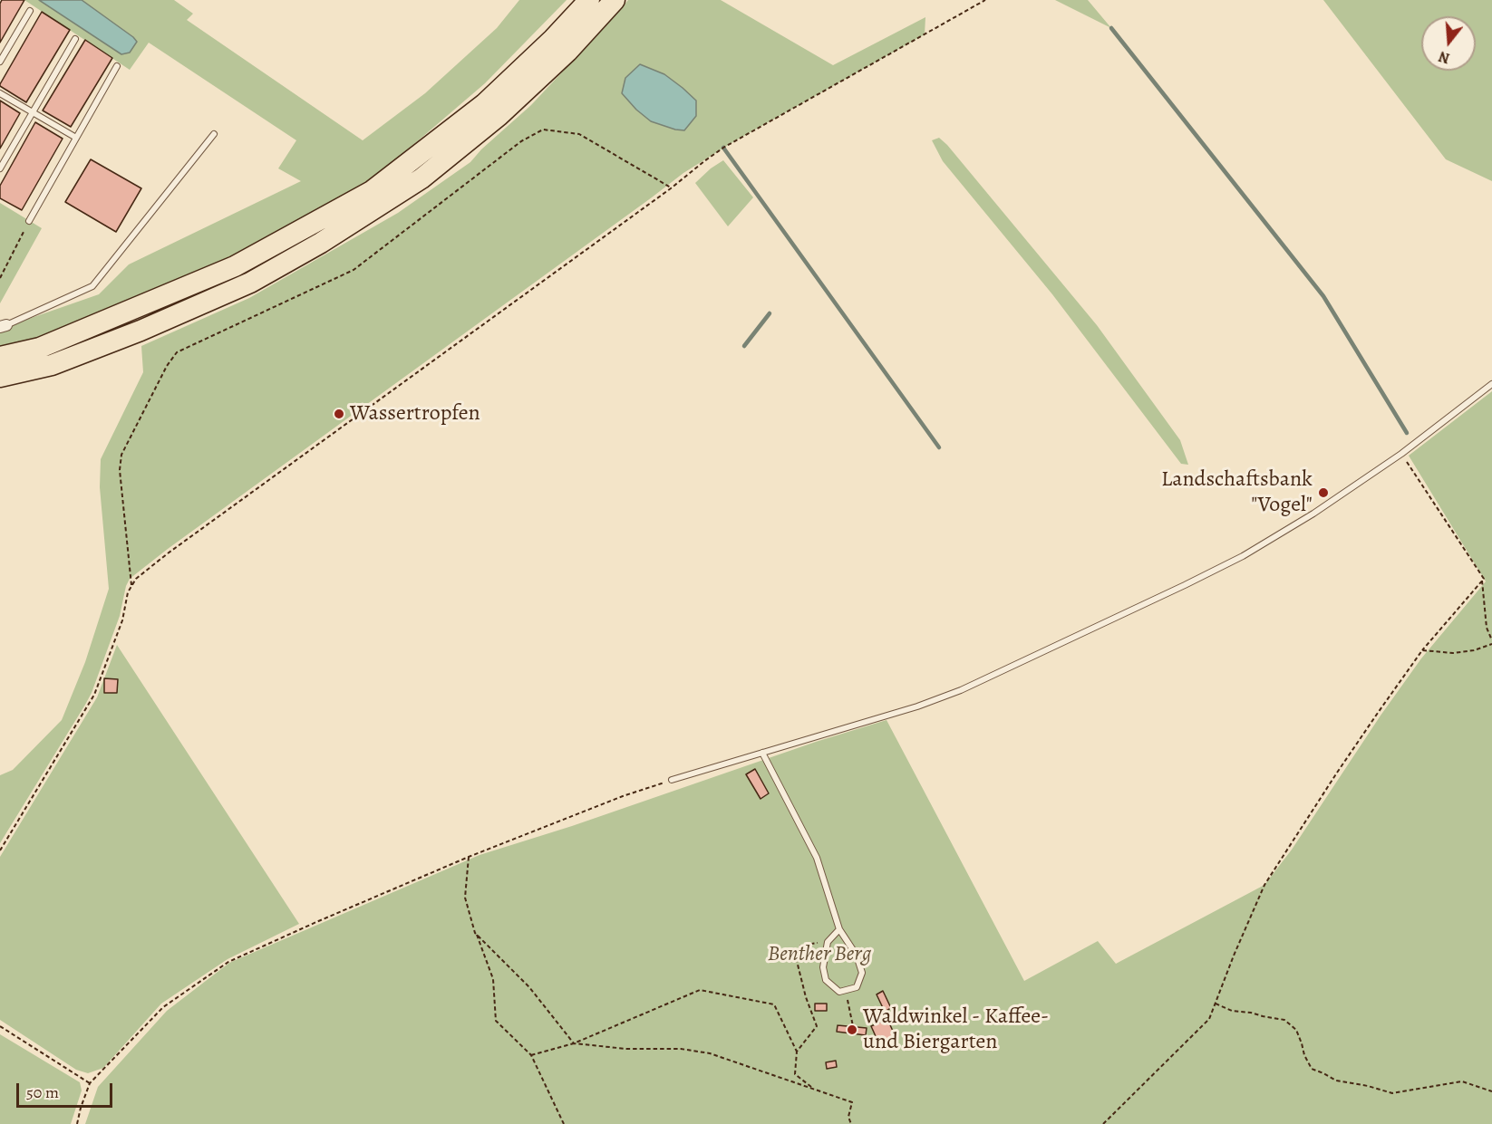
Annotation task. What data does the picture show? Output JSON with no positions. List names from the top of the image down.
{
  "parks": ["Benther Berg"],
  "places": ["Wassertropfen", "Landschaftsbank \"Vogel\"", "Waldwinkel - Kaffee- und Biergarten"],
  "scale_bar": "50 m",
  "north": "bottom"
}
